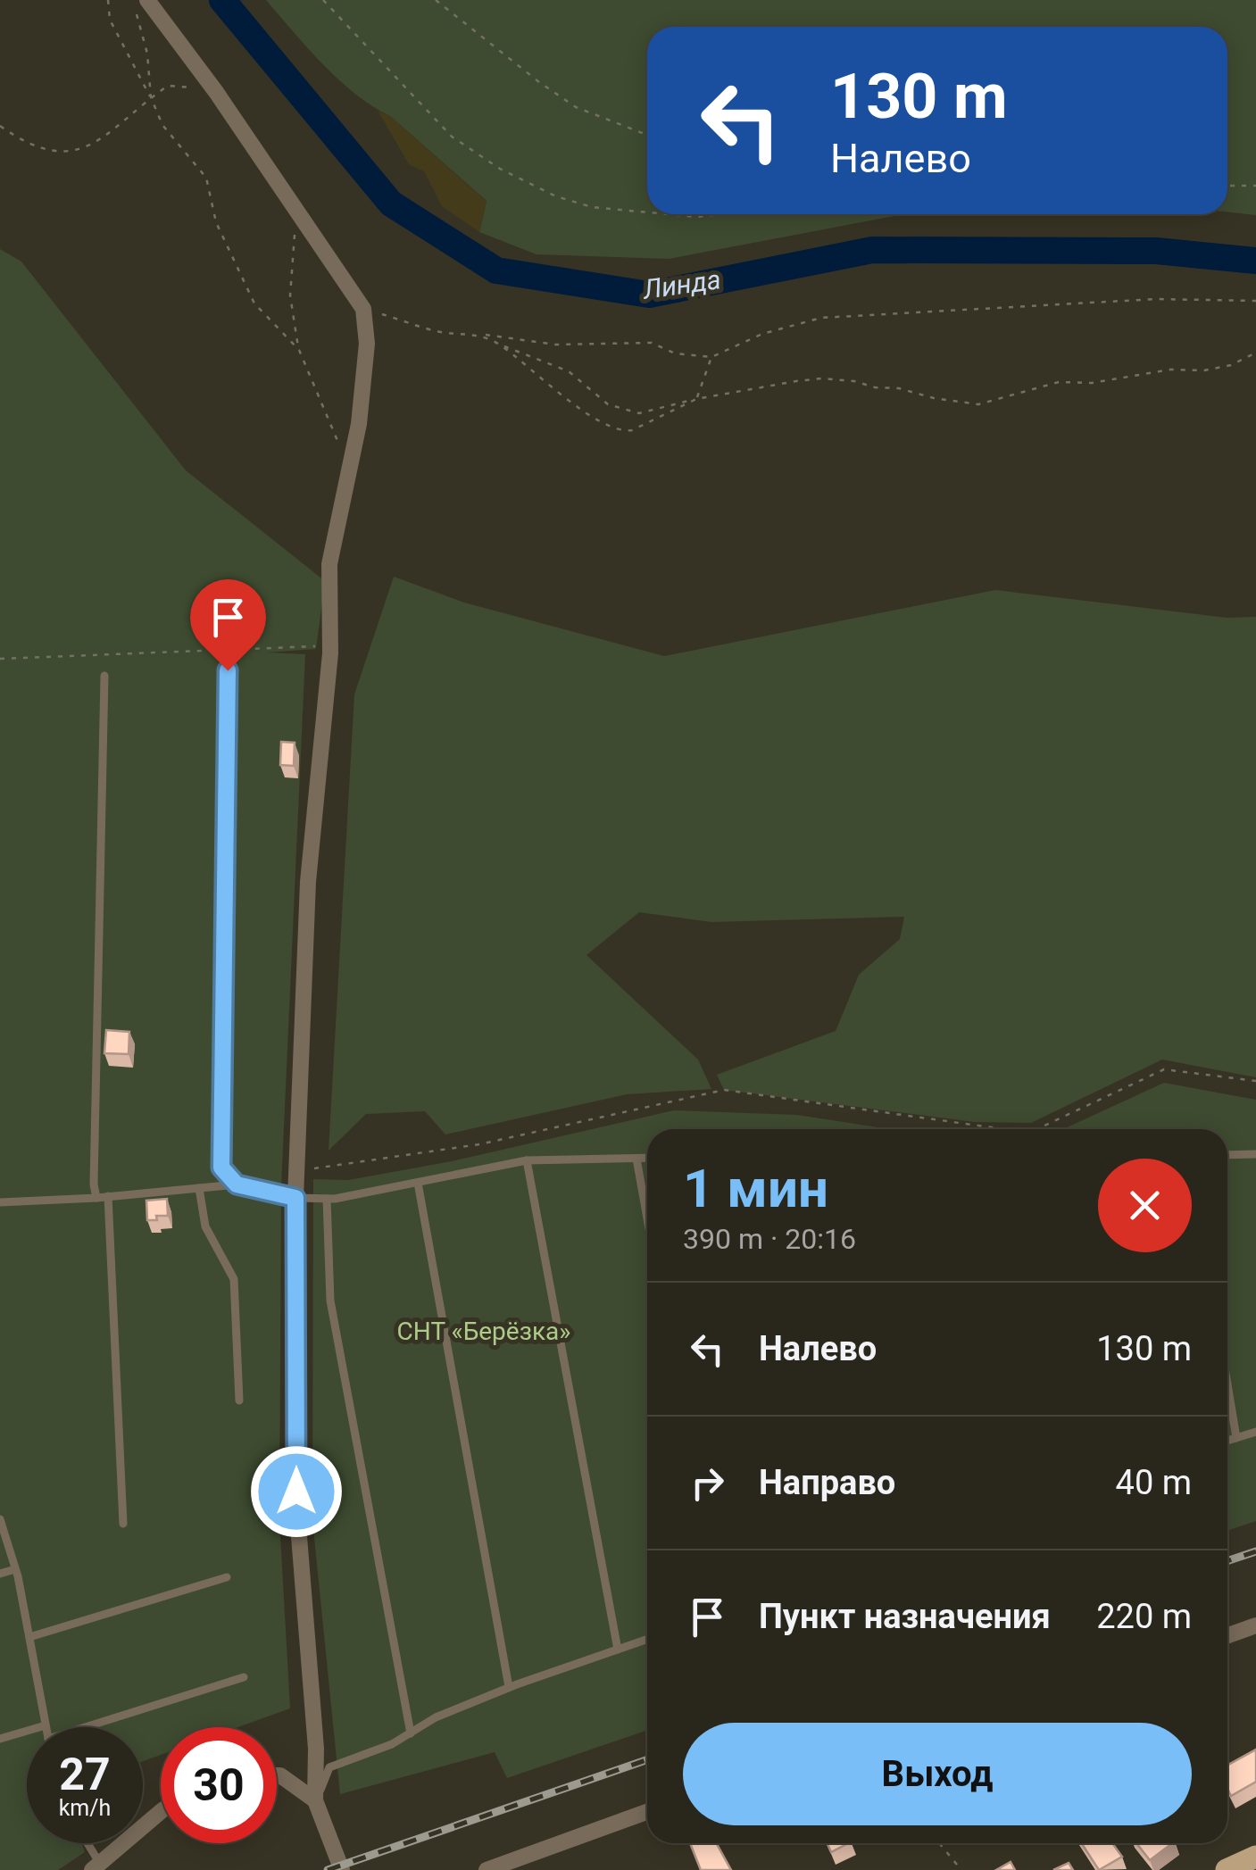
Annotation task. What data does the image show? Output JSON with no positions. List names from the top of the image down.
{
  "water": ["Линда"],
  "parks": ["СНТ «Берёзка»"],
  "page": {
    "turn": ["130 m", "Налево"],
    "heading": ["1 мин", "390 m · 20:16"],
    "list": [
      {
        "name": "Налево",
        "value": "130 m"
      },
      {
        "name": "Направо",
        "value": "40 m"
      },
      {
        "name": "Пункт назначения",
        "value": "220 m"
      }
    ],
    "buttons": "Выход",
    "speed": "27 km/h",
    "limit": "30"
  }
}
